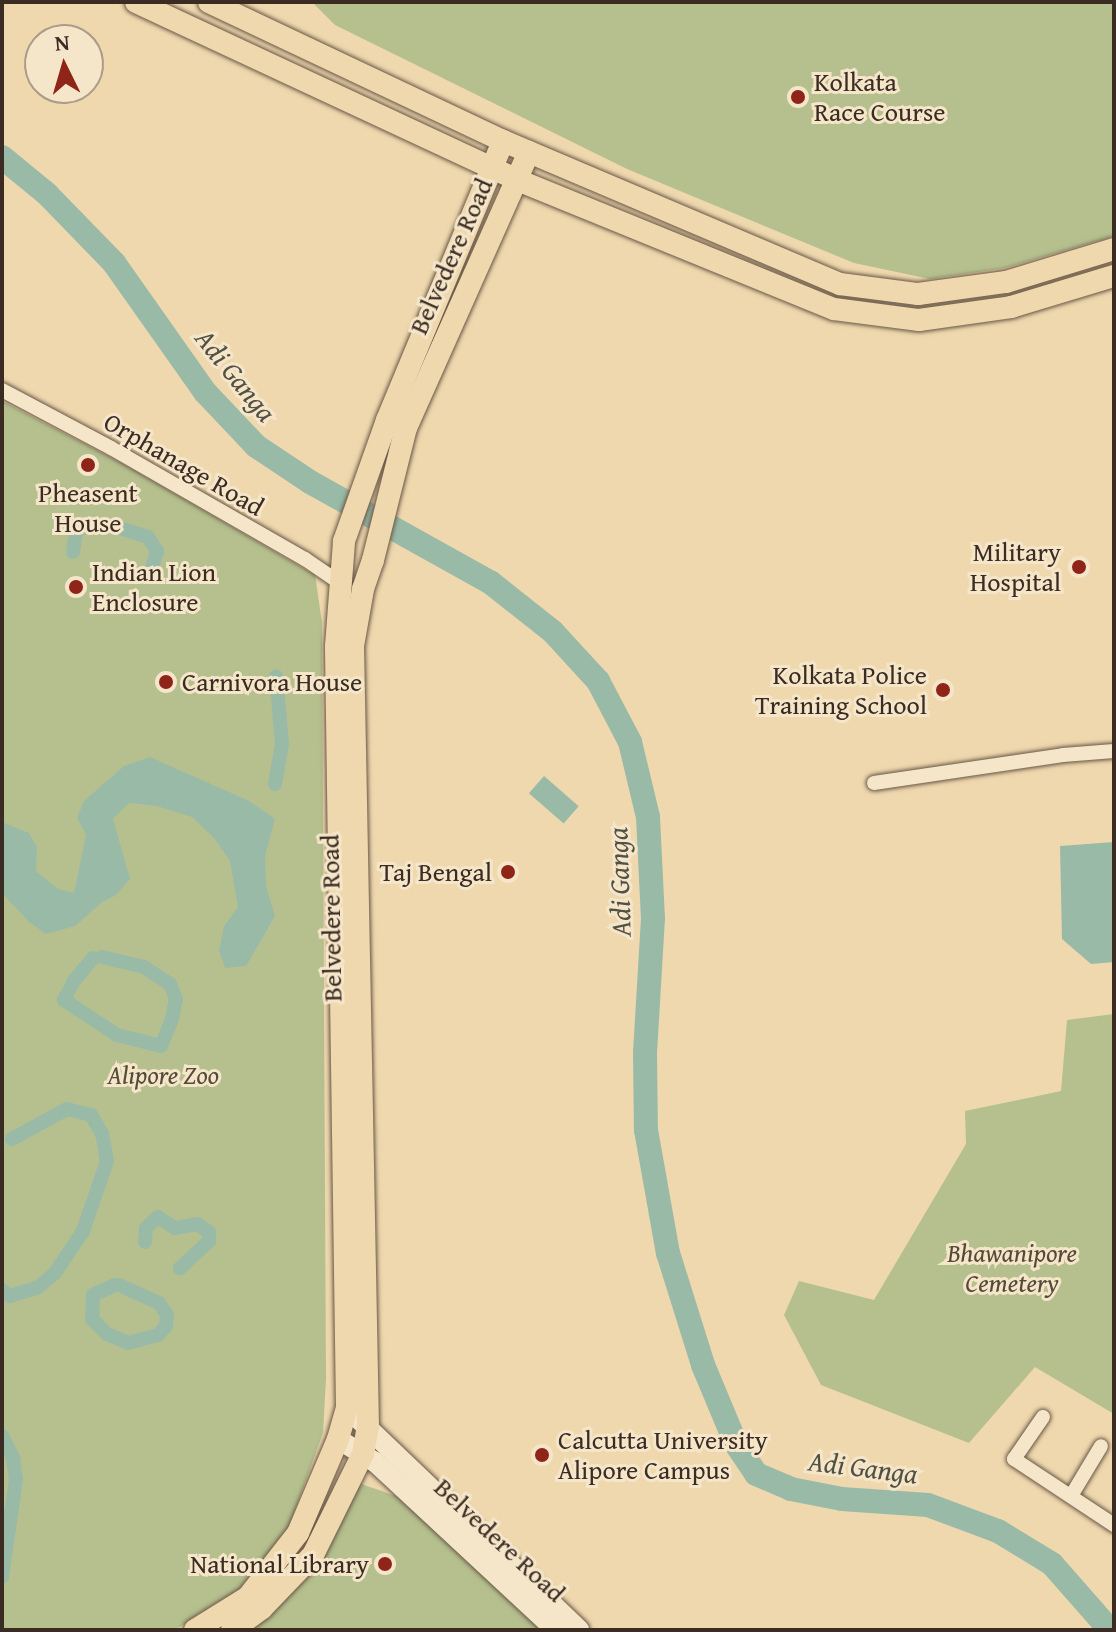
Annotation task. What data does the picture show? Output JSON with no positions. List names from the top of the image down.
{
  "streets": {
    "highway": ["Belvedere Road"],
    "street": ["Orphanage Road"]
  },
  "crossings": [
    ["Belvedere Road", "Orphanage Road"]
  ],
  "water": ["Adi Ganga"],
  "parks": ["Alipore Zoo", "Bhawanipore Cemetery"],
  "places": [
    "Kolkata Race Course",
    "Pheasent House",
    "Military Hospital",
    "Indian Lion Enclosure",
    "Carnivora House",
    "Kolkata Police Training School",
    "Taj Bengal",
    "Calcutta University Alipore Campus",
    "National Library"
  ],
  "north": "top"
}
